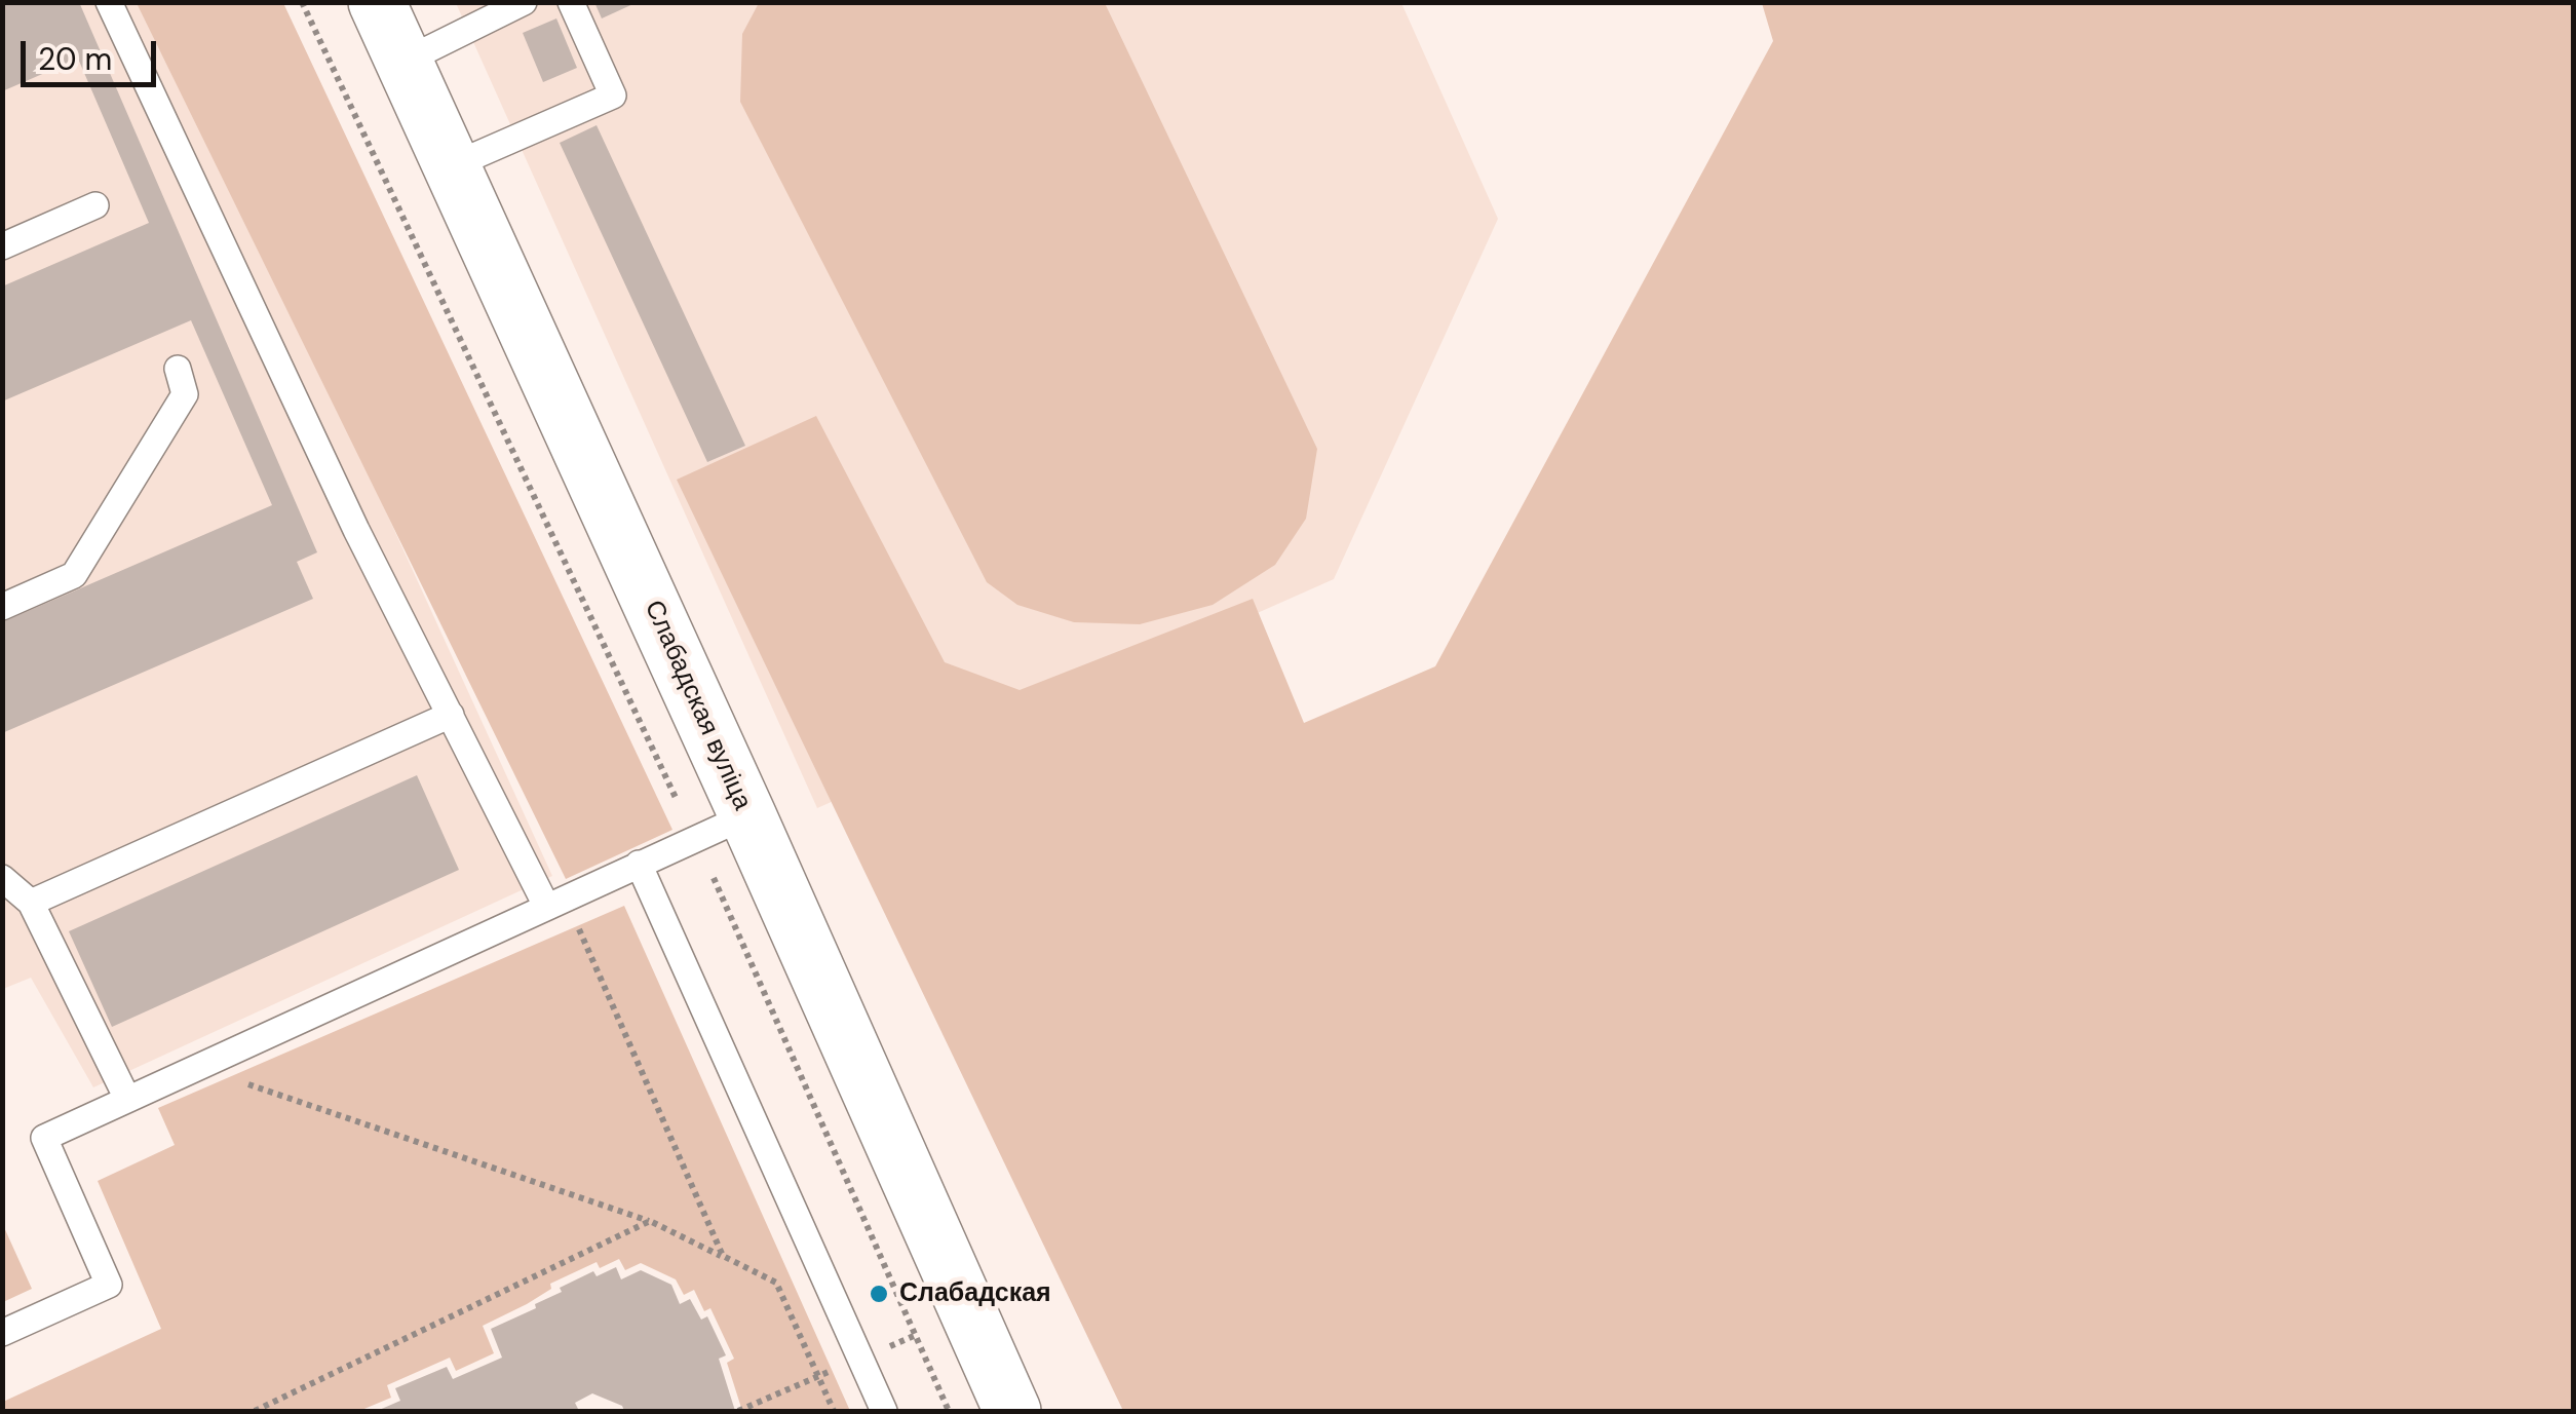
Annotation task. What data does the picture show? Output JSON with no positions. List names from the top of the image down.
{
  "streets": {
    "street": ["Слабадская вуліца"]
  },
  "places": ["Слабадская"],
  "scale_bar": "20 m"
}
